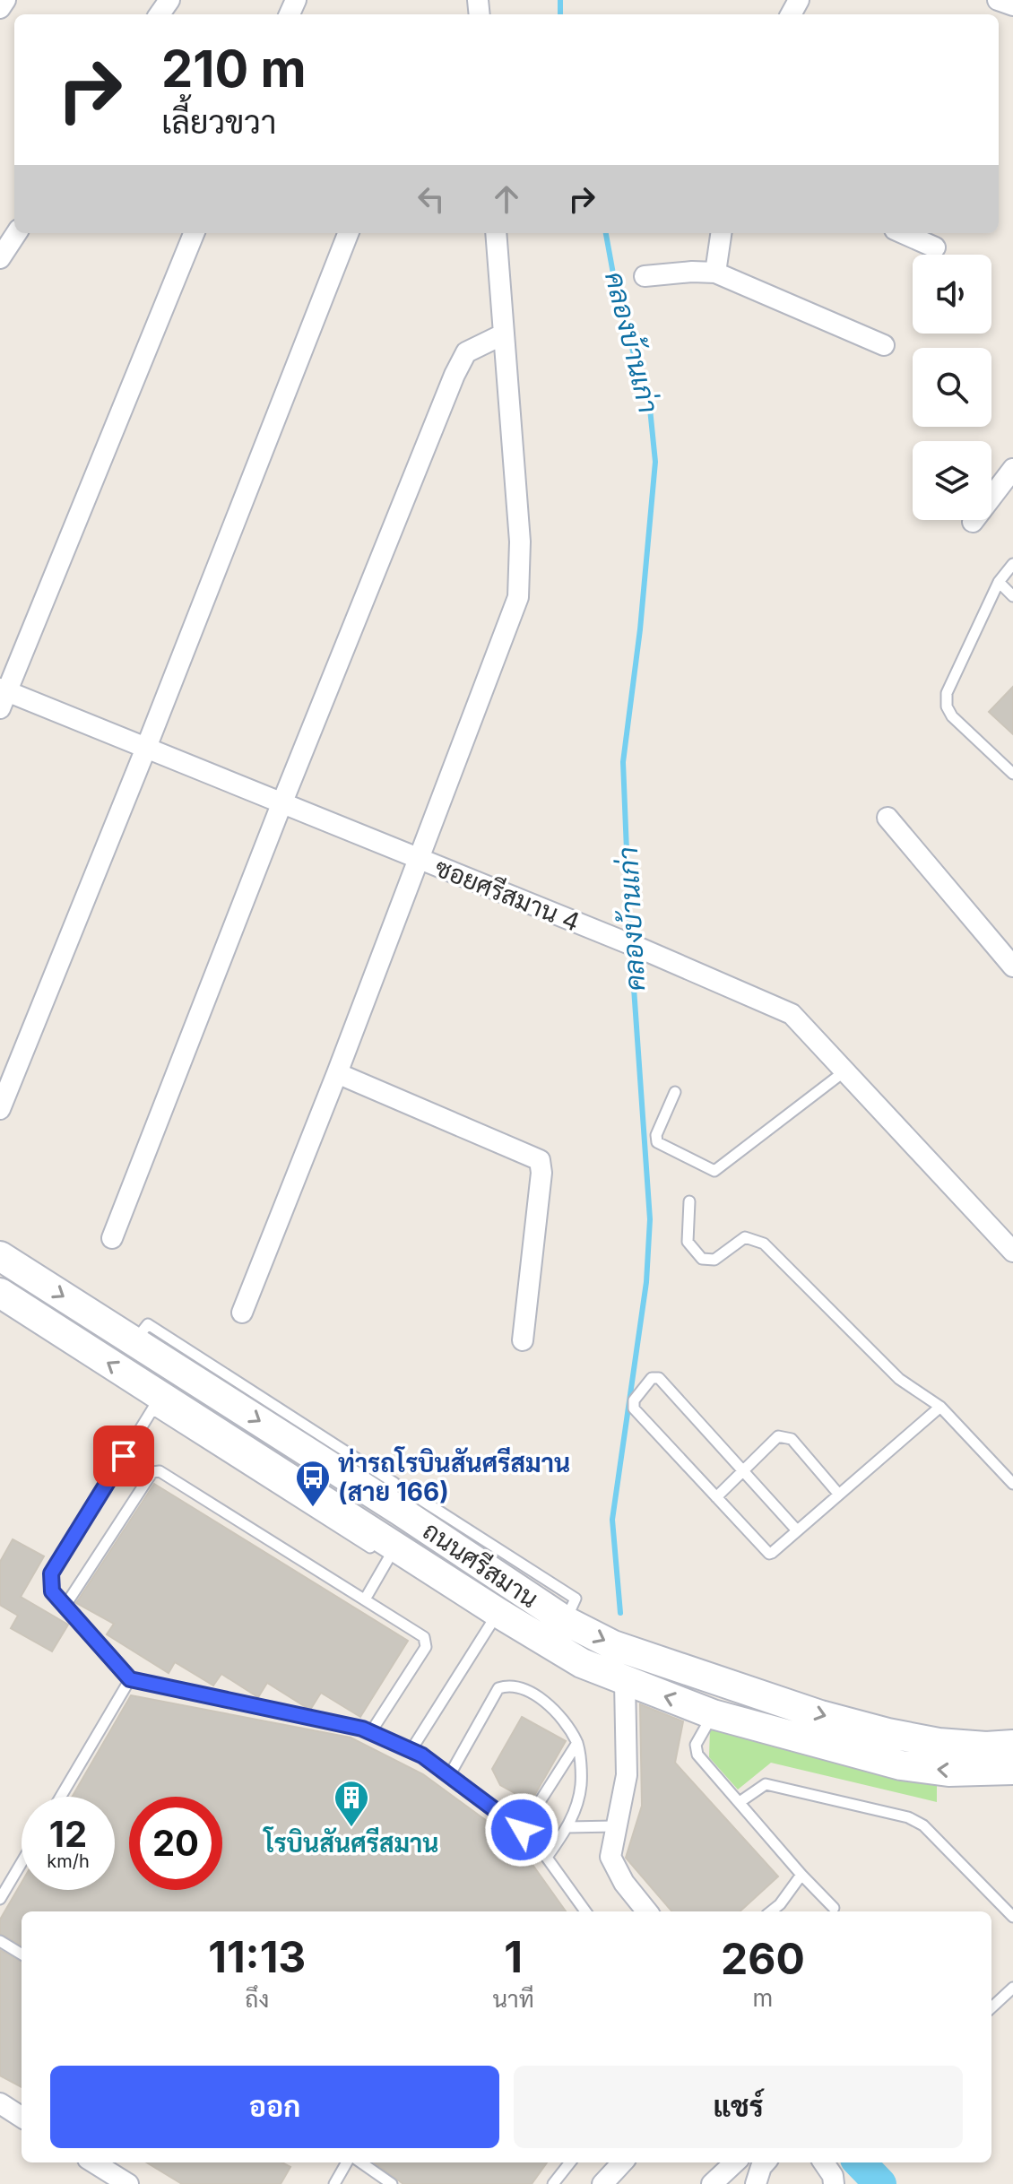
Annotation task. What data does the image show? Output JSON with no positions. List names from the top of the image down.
{
  "streets": {
    "main road": ["ถนนศรีสมาน"],
    "street": ["ซอยศรีสมาน 4"]
  },
  "water": ["คลองบ้านเก่า"],
  "places": {
    "bus stop": ["ท่ารถโรบินสันศรีสมาน (สาย 166)"],
    "building": ["โรบินสันศรีสมาน"]
  },
  "page": {
    "turn": ["210 m", "เลี้ยวขวา"],
    "speed": "12 km/h",
    "limit": "20",
    "eta": [
      "11:13",
      "ถึง",
      "1",
      "นาที",
      "260",
      "m"
    ],
    "buttons": ["ออก", "แชร์"]
  }
}
